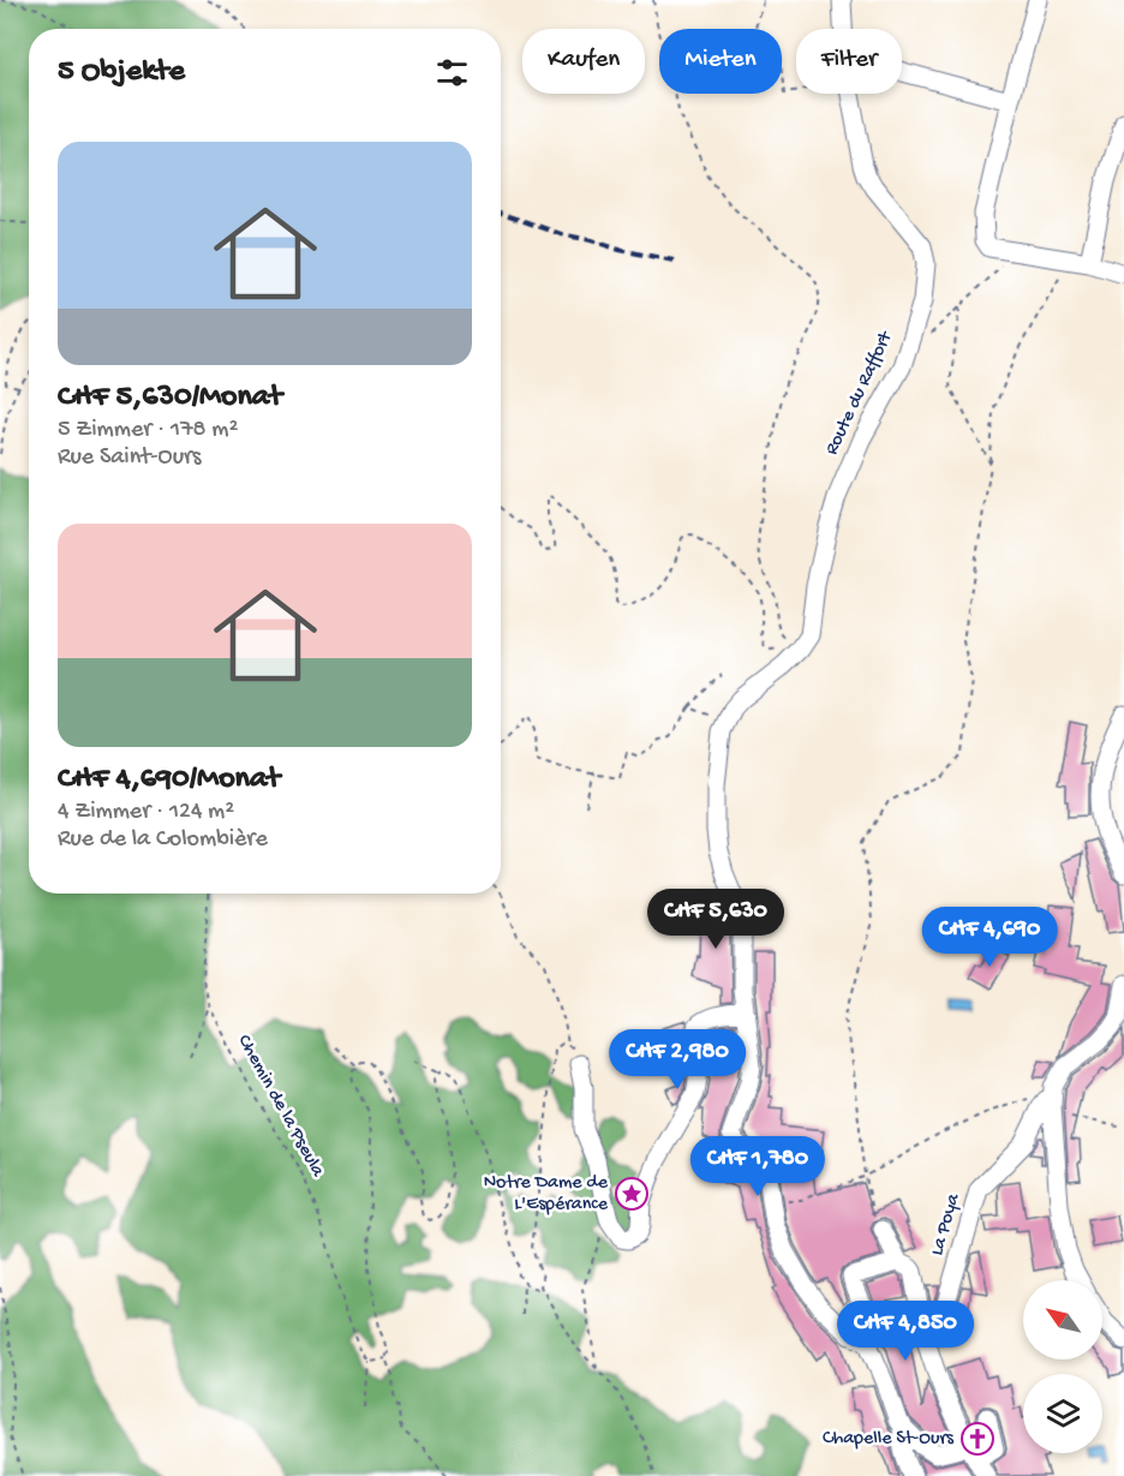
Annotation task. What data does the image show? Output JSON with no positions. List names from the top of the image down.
{
  "streets": {
    "street": ["Route du Raffort", "La Poya"],
    "path": ["Chemin de la Pseula"]
  },
  "places": {
    "place": ["Notre Dame de L'Espérance"],
    "church": ["Chapelle St-Ours"]
  },
  "north": "top left",
  "page": {
    "chip": ["Kaufen", "Mieten", "Filter"],
    "heading": "5 Objekte",
    "list": [
      {
        "name": "CHF 5,630/Monat",
        "note": "5 Zimmer · 178 m² · Rue Saint-Ours"
      },
      {
        "name": "CHF 4,690/Monat",
        "note": "4 Zimmer · 124 m² · Rue de la Colombière"
      }
    ],
    "price": [
      "CHF 5,630",
      "CHF 4,690",
      "CHF 2,980",
      "CHF 1,780",
      "CHF 4,850"
    ]
  }
}
